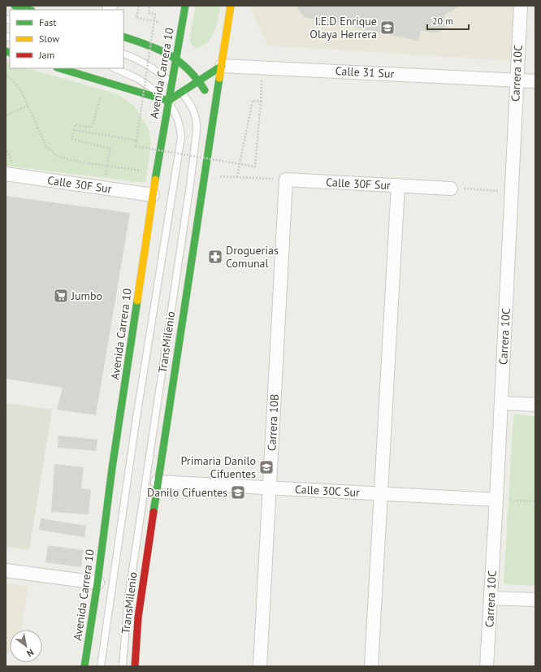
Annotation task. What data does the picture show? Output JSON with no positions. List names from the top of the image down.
{
  "streets": {
    "main road": ["Avenida Carrera 10"],
    "street": [
      "Calle 31 Sur",
      "Carrera 10C",
      "Calle 30F Sur",
      "Carrera 10B",
      "Calle 30C Sur"
    ],
    "lane": ["TransMilenio"]
  },
  "crossings": [
    ["Calle 31 Sur", "Carrera 10C"],
    ["Avenida Carrera 10", "Calle 30F Sur"],
    ["Avenida Carrera 10", "TransMilenio"],
    ["Carrera 10C", "Calle 30C Sur"],
    ["Calle 30F Sur", "Carrera 10B"],
    ["Carrera 10B", "Calle 30C Sur"]
  ],
  "places": {
    "school or university": ["I.E.D Enrique Olaya Herrera", "Primaria Danilo Cifuentes", "Danilo Cifuentes"],
    "pharmacy": ["Droguerias Comunal"],
    "supermarket": ["Jumbo"]
  },
  "legend": ["Fast", "Slow", "Jam"],
  "scale_bar": "20 m",
  "north": "bottom right"
}
